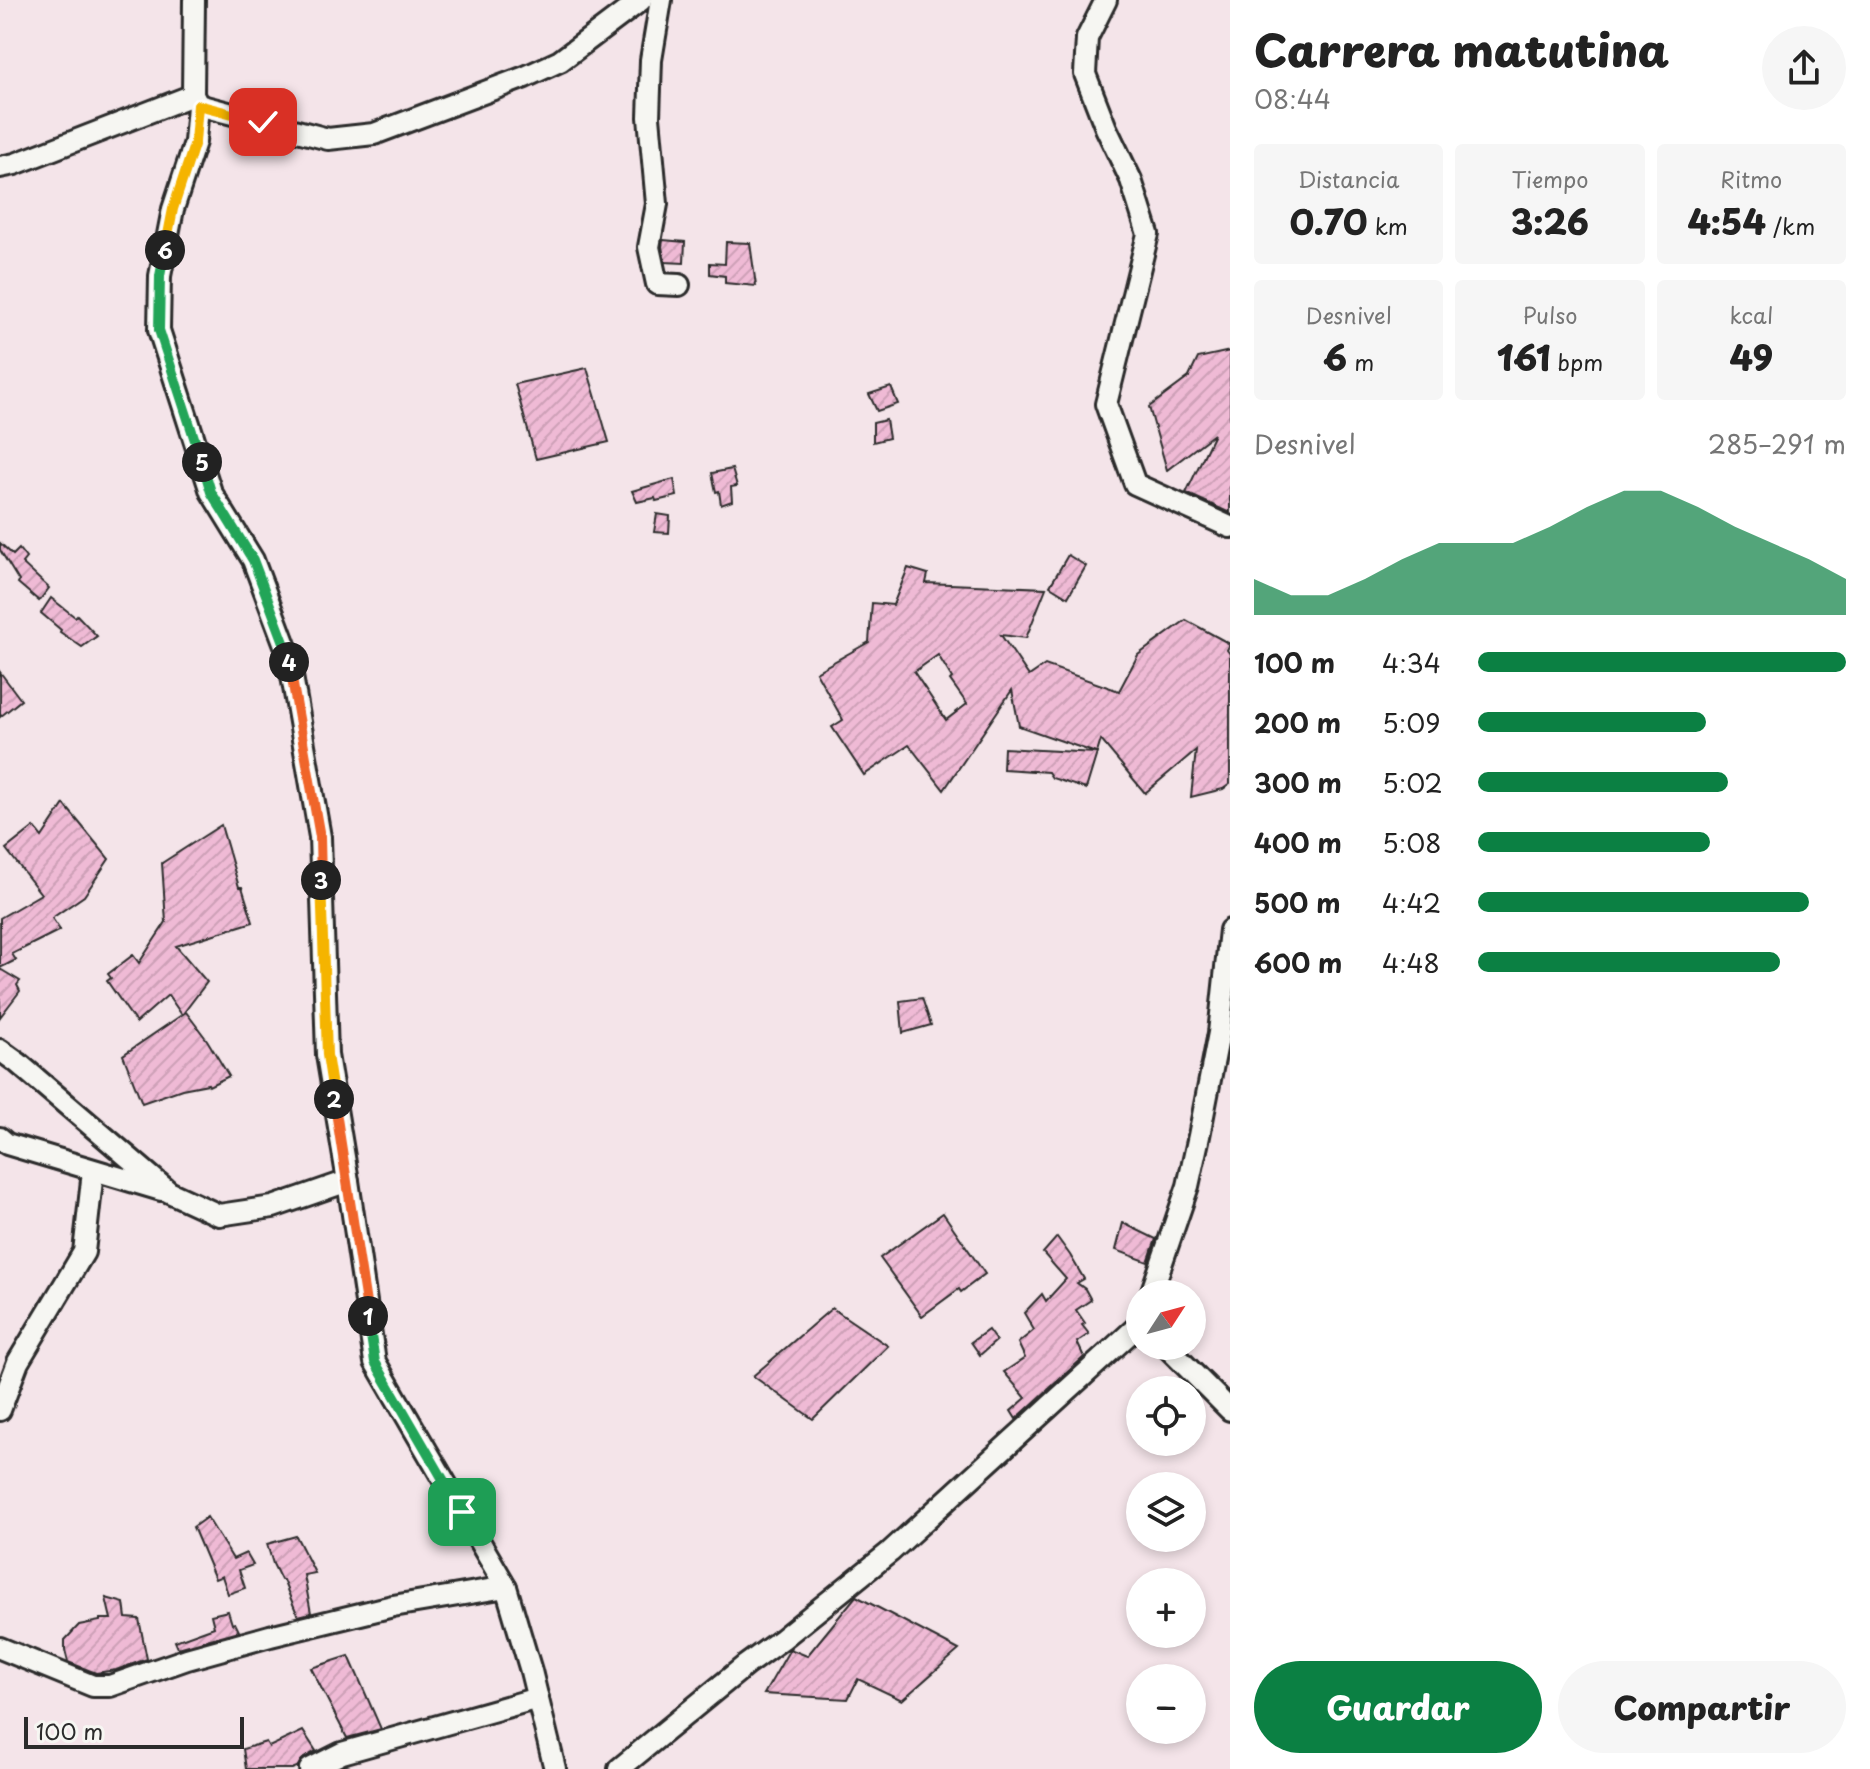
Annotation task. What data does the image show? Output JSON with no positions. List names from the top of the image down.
{
  "scale_bar": "100 m",
  "north": "top right",
  "page": {
    "heading": ["Carrera matutina", "08:44"],
    "stats": [
      ["Distancia", "0.70 km"],
      ["Tiempo", "3:26"],
      ["Ritmo", "4:54 /km"],
      ["Desnivel", "6 m"],
      ["Pulso", "161 bpm"],
      ["kcal", "49"]
    ],
    "pins": [
      "6",
      "5",
      "4",
      "3",
      "2",
      "1"
    ],
    "chart": ["Desnivel", "285–291 m"],
    "list": [
      {
        "name": "100 m",
        "note": "4:34"
      },
      {
        "name": "200 m",
        "note": "5:09"
      },
      {
        "name": "300 m",
        "note": "5:02"
      },
      {
        "name": "400 m",
        "note": "5:08"
      },
      {
        "name": "500 m",
        "note": "4:42"
      },
      {
        "name": "600 m",
        "note": "4:48"
      }
    ],
    "map_buttons": ["+", "−"],
    "buttons": ["Guardar", "Compartir"],
    "scale": "100 m"
  }
}
